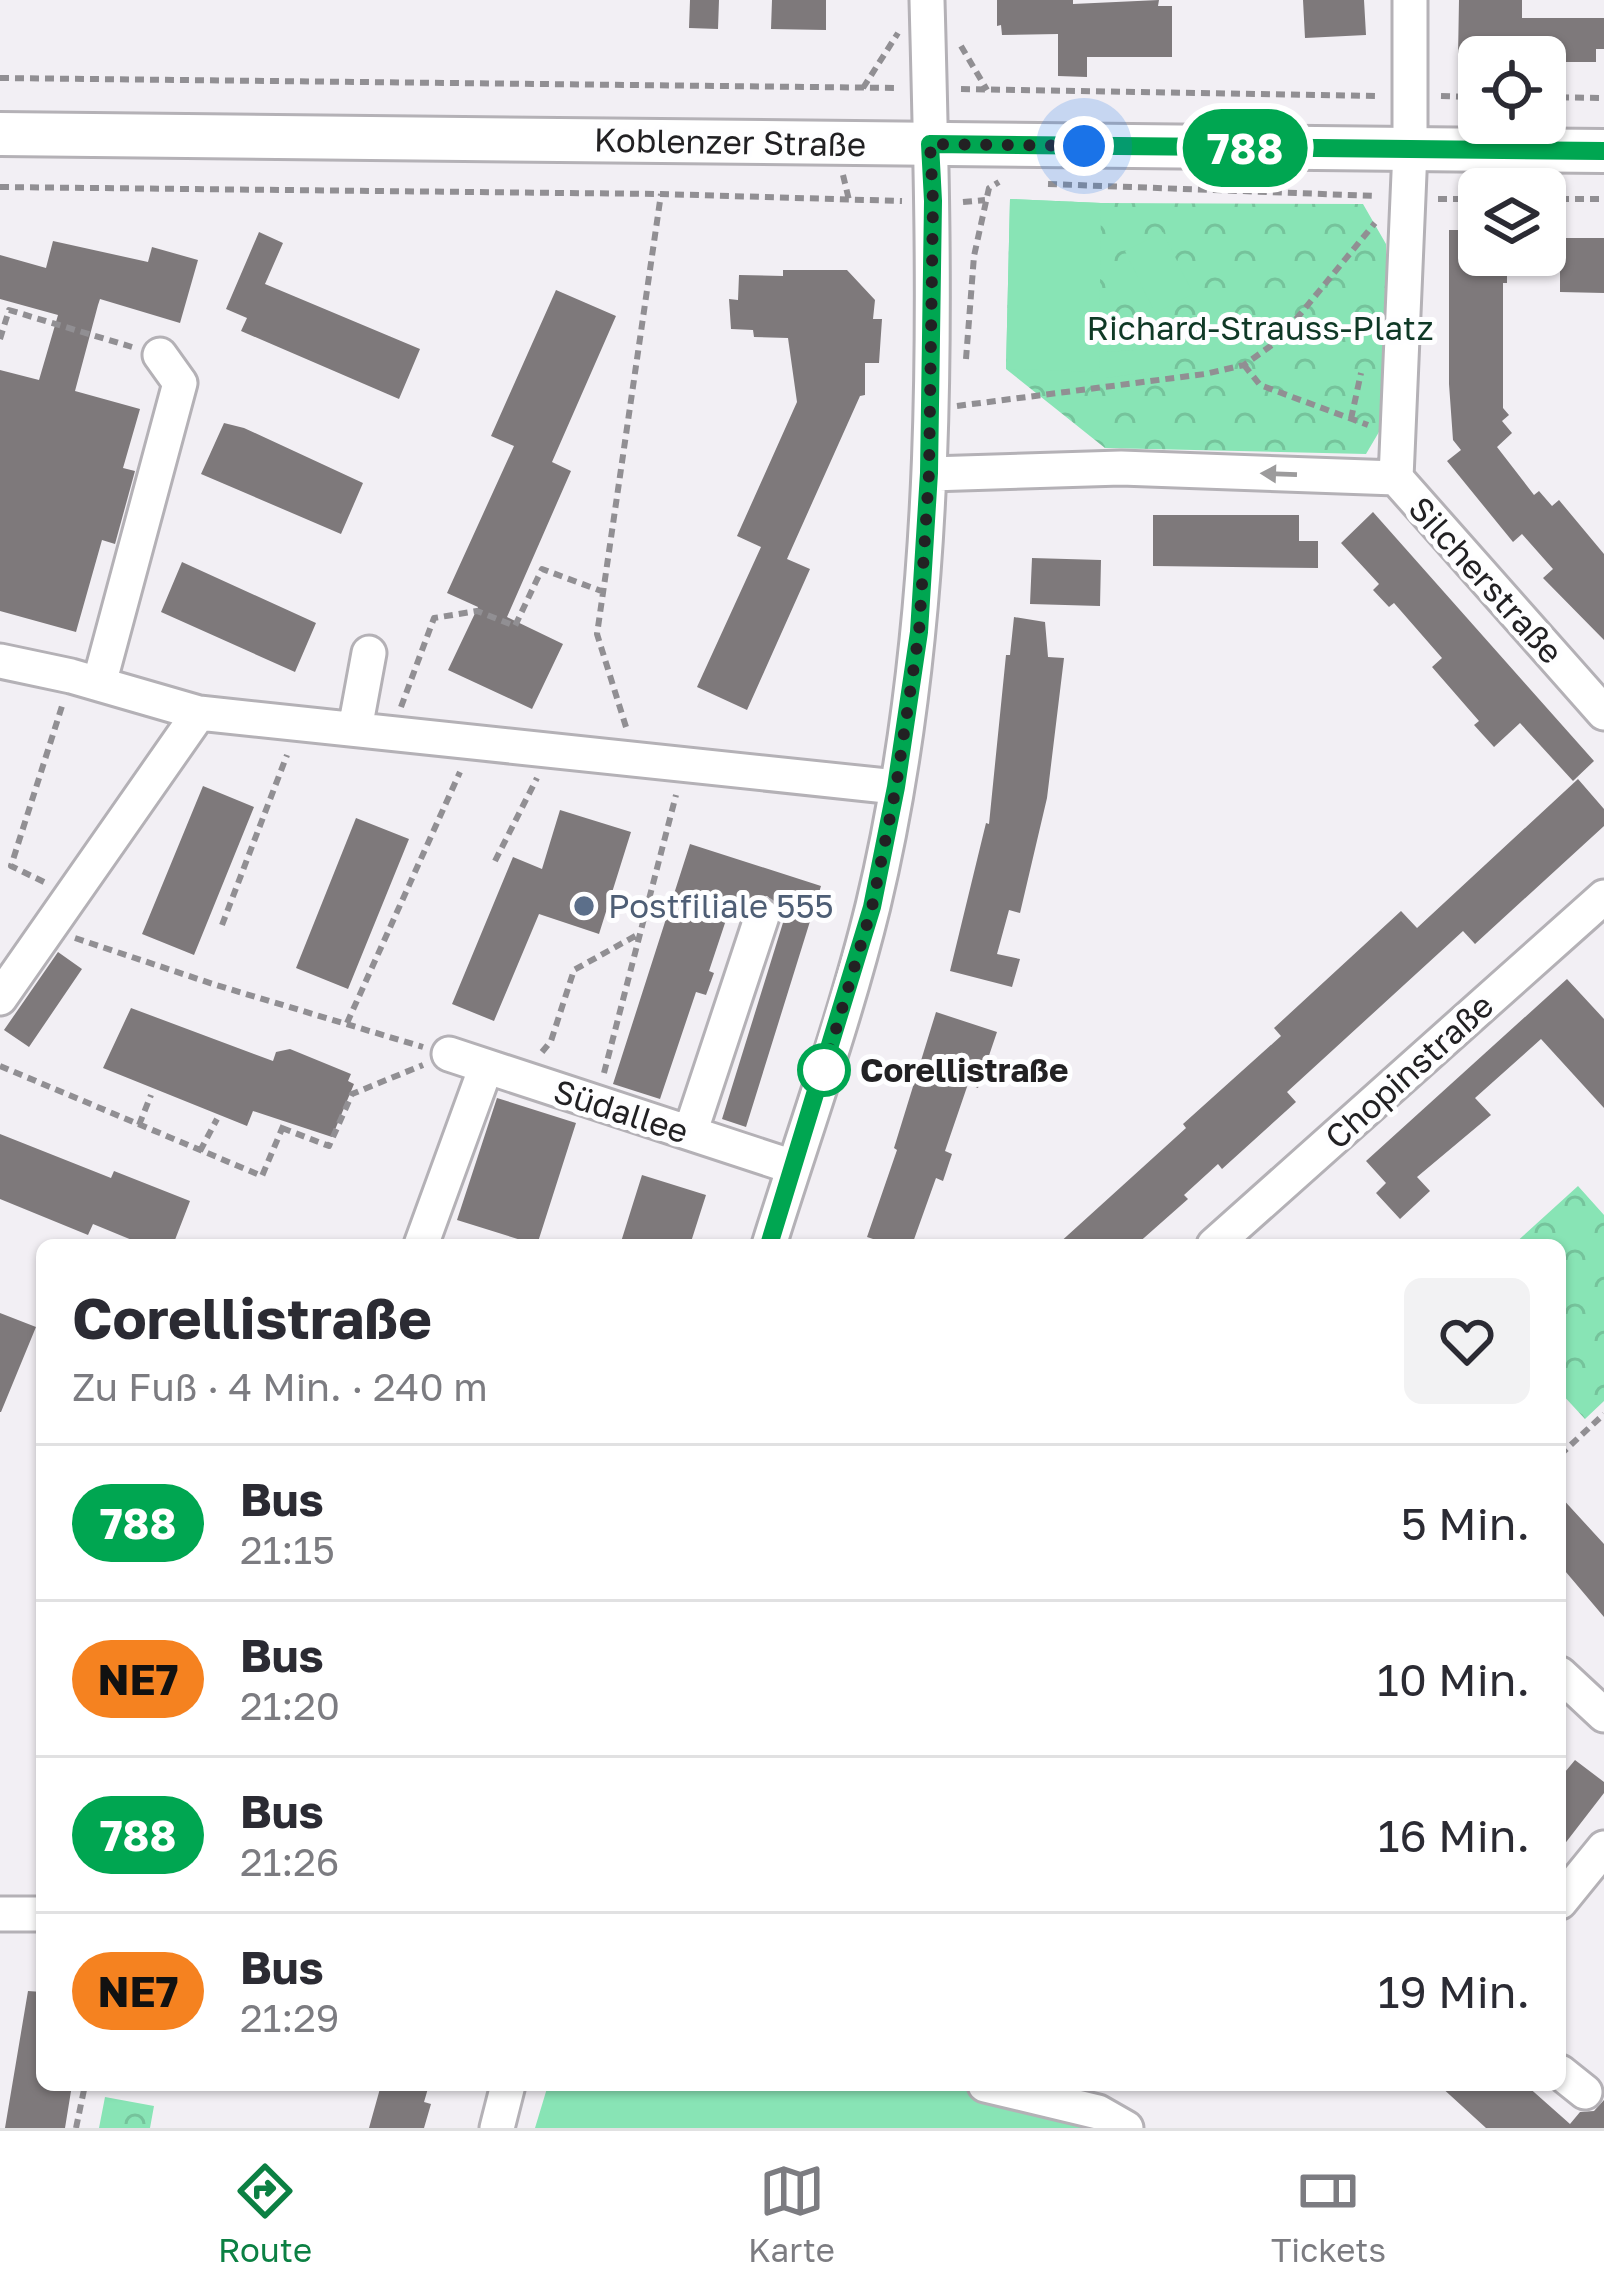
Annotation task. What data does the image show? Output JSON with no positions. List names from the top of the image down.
{
  "streets": {
    "main road": ["Koblenzer Straße"],
    "street": ["Silcherstraße", "Chopinstraße", "Südallee"]
  },
  "crossings": [
    ["Koblenzer Straße", "Silcherstraße"]
  ],
  "parks": ["Richard-Strauss-Platz"],
  "places": ["Postfiliale 555", "Corellistraße"],
  "lines": ["bus line 788"],
  "page": {
    "on_map": "788",
    "heading": ["Corellistraße", "Zu Fuß · 4 Min. · 240 m"],
    "list": [
      {
        "mark": "788",
        "name": "Bus",
        "note": "21:15",
        "value": "5 Min."
      },
      {
        "mark": "NE7",
        "name": "Bus",
        "note": "21:20",
        "value": "10 Min."
      },
      {
        "mark": "788",
        "name": "Bus",
        "note": "21:26",
        "value": "16 Min."
      },
      {
        "mark": "NE7",
        "name": "Bus",
        "note": "21:29",
        "value": "19 Min."
      }
    ],
    "tabs": ["Route", "Karte", "Tickets"]
  }
}
